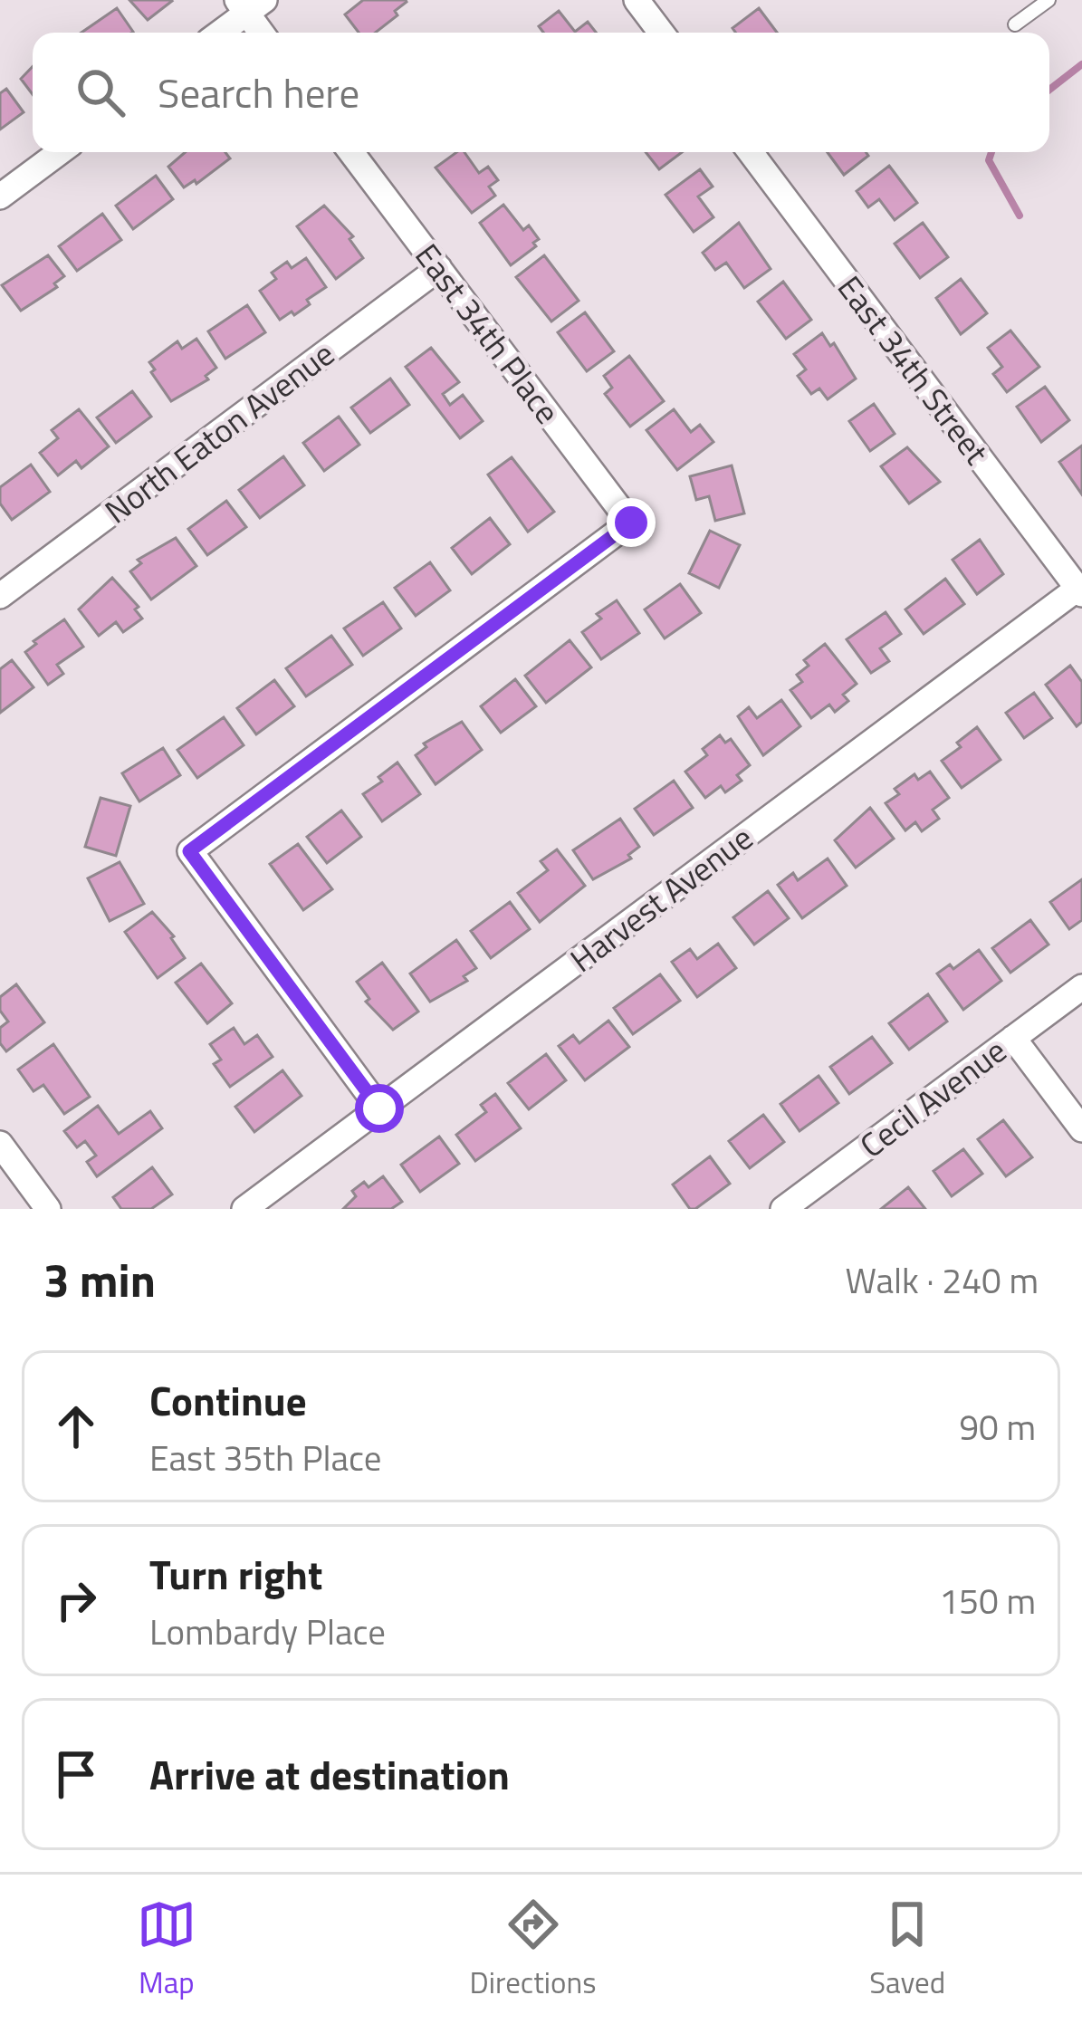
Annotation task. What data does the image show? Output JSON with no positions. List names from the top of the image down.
{
  "streets": {
    "street": [
      "East 34th Place",
      "East 34th Street",
      "North Eaton Avenue",
      "Harvest Avenue",
      "Cecil Avenue"
    ]
  },
  "crossings": [
    ["East 34th Place", "North Eaton Avenue"],
    ["East 34th Place", "Harvest Avenue"],
    ["East 34th Street", "Harvest Avenue"]
  ],
  "page": {
    "search": "Search here",
    "heading": ["3 min", "Walk · 240 m"],
    "list": [
      ["Continue", "East 35th Place", "90 m"],
      ["Turn right", "Lombardy Place", "150 m"],
      "Arrive at destination"
    ],
    "nav": ["Map", "Directions", "Saved"]
  }
}
